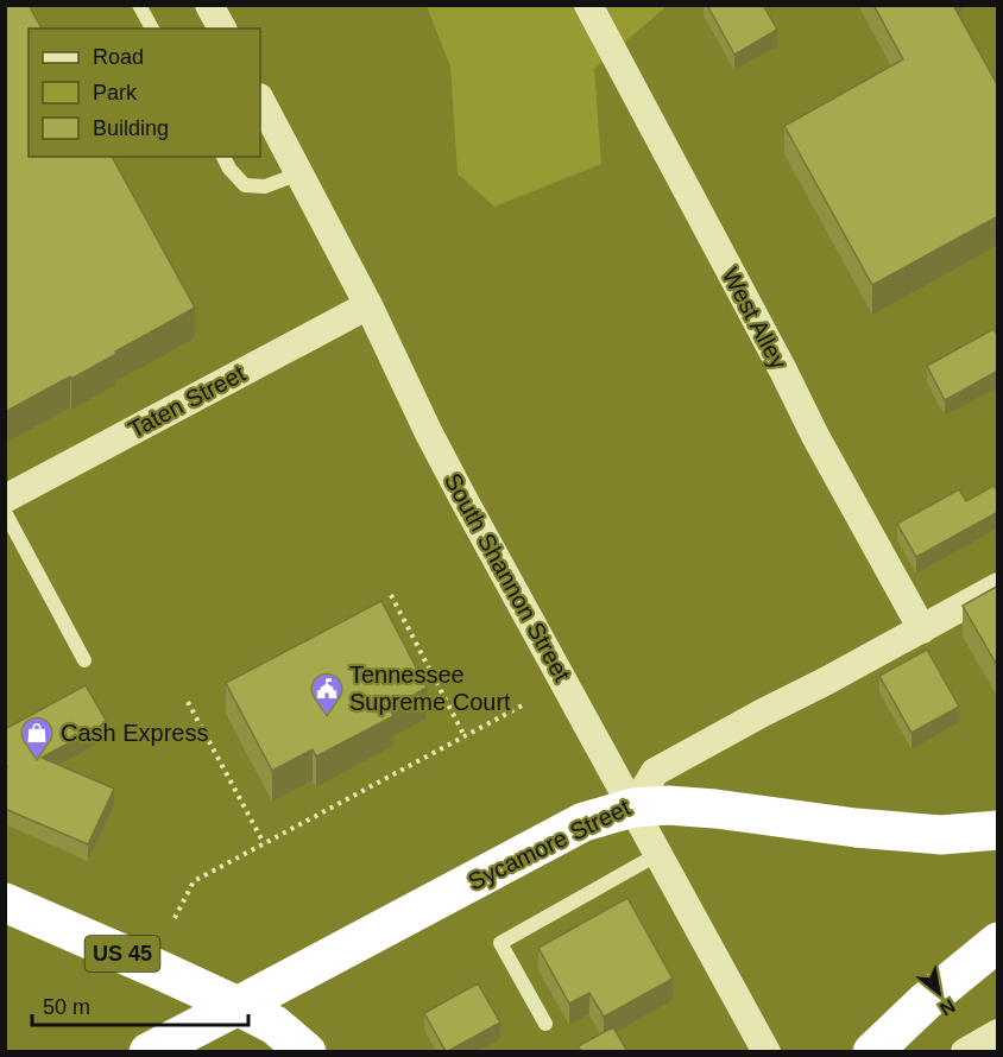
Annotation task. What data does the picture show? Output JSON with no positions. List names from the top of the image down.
{
  "streets": {
    "highway": ["Sycamore Street", "US 45"],
    "street": ["West Alley", "Taten Street", "South Shannon Street"]
  },
  "crossings": [
    ["West Alley", "Sycamore Street"],
    ["Taten Street", "South Shannon Street"],
    ["South Shannon Street", "Sycamore Street"],
    ["Sycamore Street", "US 45"]
  ],
  "places": {
    "public building": ["Tennessee Supreme Court"],
    "shop": ["Cash Express"]
  },
  "legend": ["Road", "Park", "Building"],
  "scale_bar": "50 m",
  "north": "bottom right"
}
